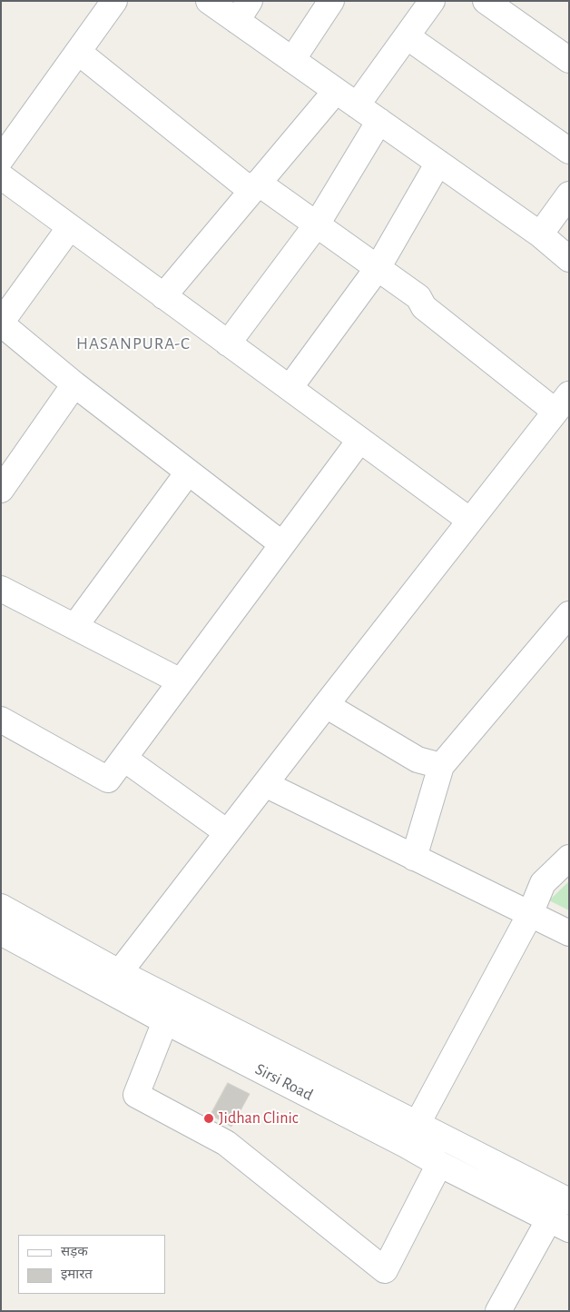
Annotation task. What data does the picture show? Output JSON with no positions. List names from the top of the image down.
{
  "streets": {
    "street": ["Sirsi Road"]
  },
  "districts": ["HASANPURA-C"],
  "places": ["Jidhan Clinic"],
  "legend": ["सड़क", "इमारत"]
}
